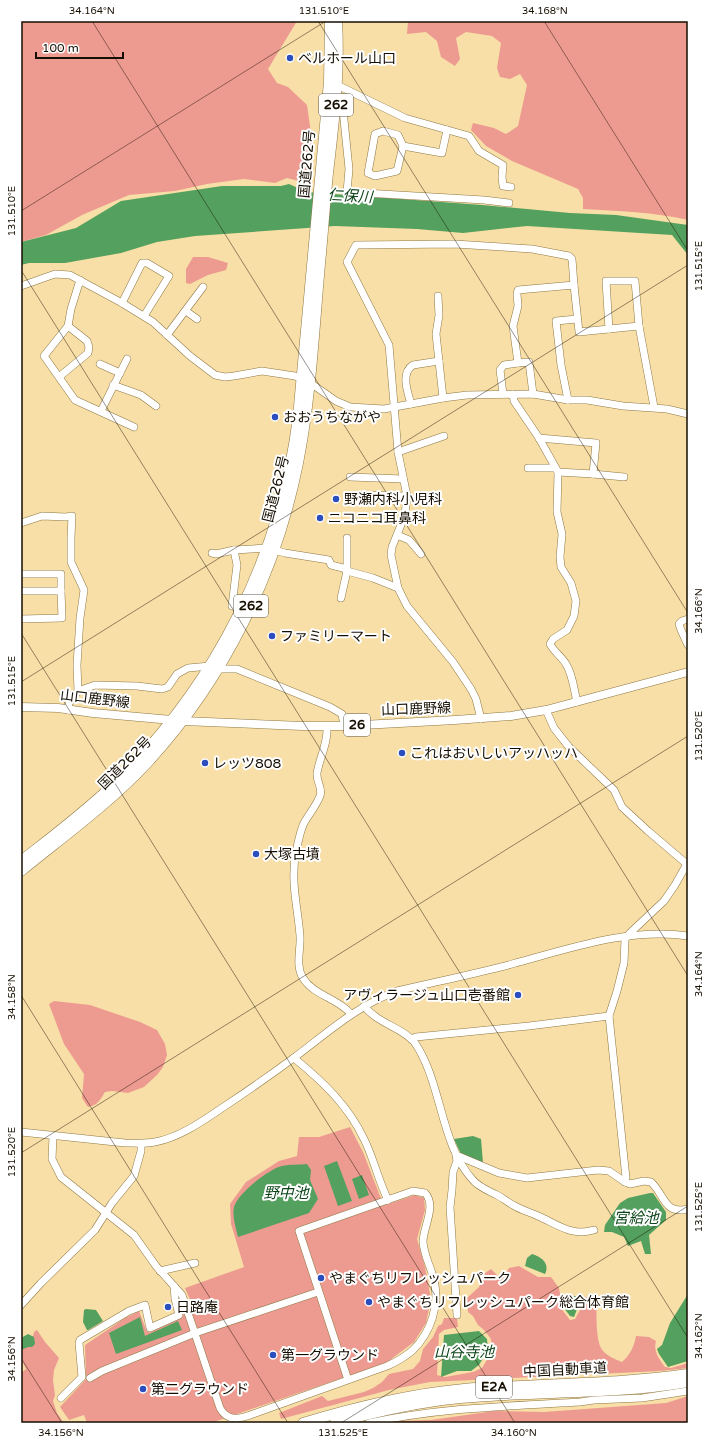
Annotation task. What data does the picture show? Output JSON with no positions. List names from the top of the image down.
{
  "streets": {
    "highway": [
      "262",
      "国道262号",
      "中国自動車道",
      "E2A"
    ],
    "main road": ["山口鹿野線", "26"]
  },
  "crossings": [
    ["国道262号", "山口鹿野線"]
  ],
  "water": [
    "仁保川",
    "野中池",
    "宮給池",
    "山谷寺池"
  ],
  "places": [
    "ベルホール山口",
    "おおうちながや",
    "野瀬内科小児科",
    "ニコニコ耳鼻科",
    "ファミリーマート",
    "これはおいしいアッハッハ",
    "レッツ808",
    "大塚古墳",
    "アヴィラージュ山口壱番館",
    "やまぐちリフレッシュパーク",
    "やまぐちリフレッシュパーク総合体育館",
    "日路庵",
    "第一グラウンド",
    "第二グラウンド"
  ],
  "scale_bar": "100 m",
  "coordinates": [
    "34.164°N",
    "131.510°E",
    "34.168°N",
    "131.515°E",
    "34.166°N",
    "131.520°E",
    "34.158°N",
    "131.525°E",
    "34.162°N",
    "34.156°N",
    "34.160°N"
  ]
}
